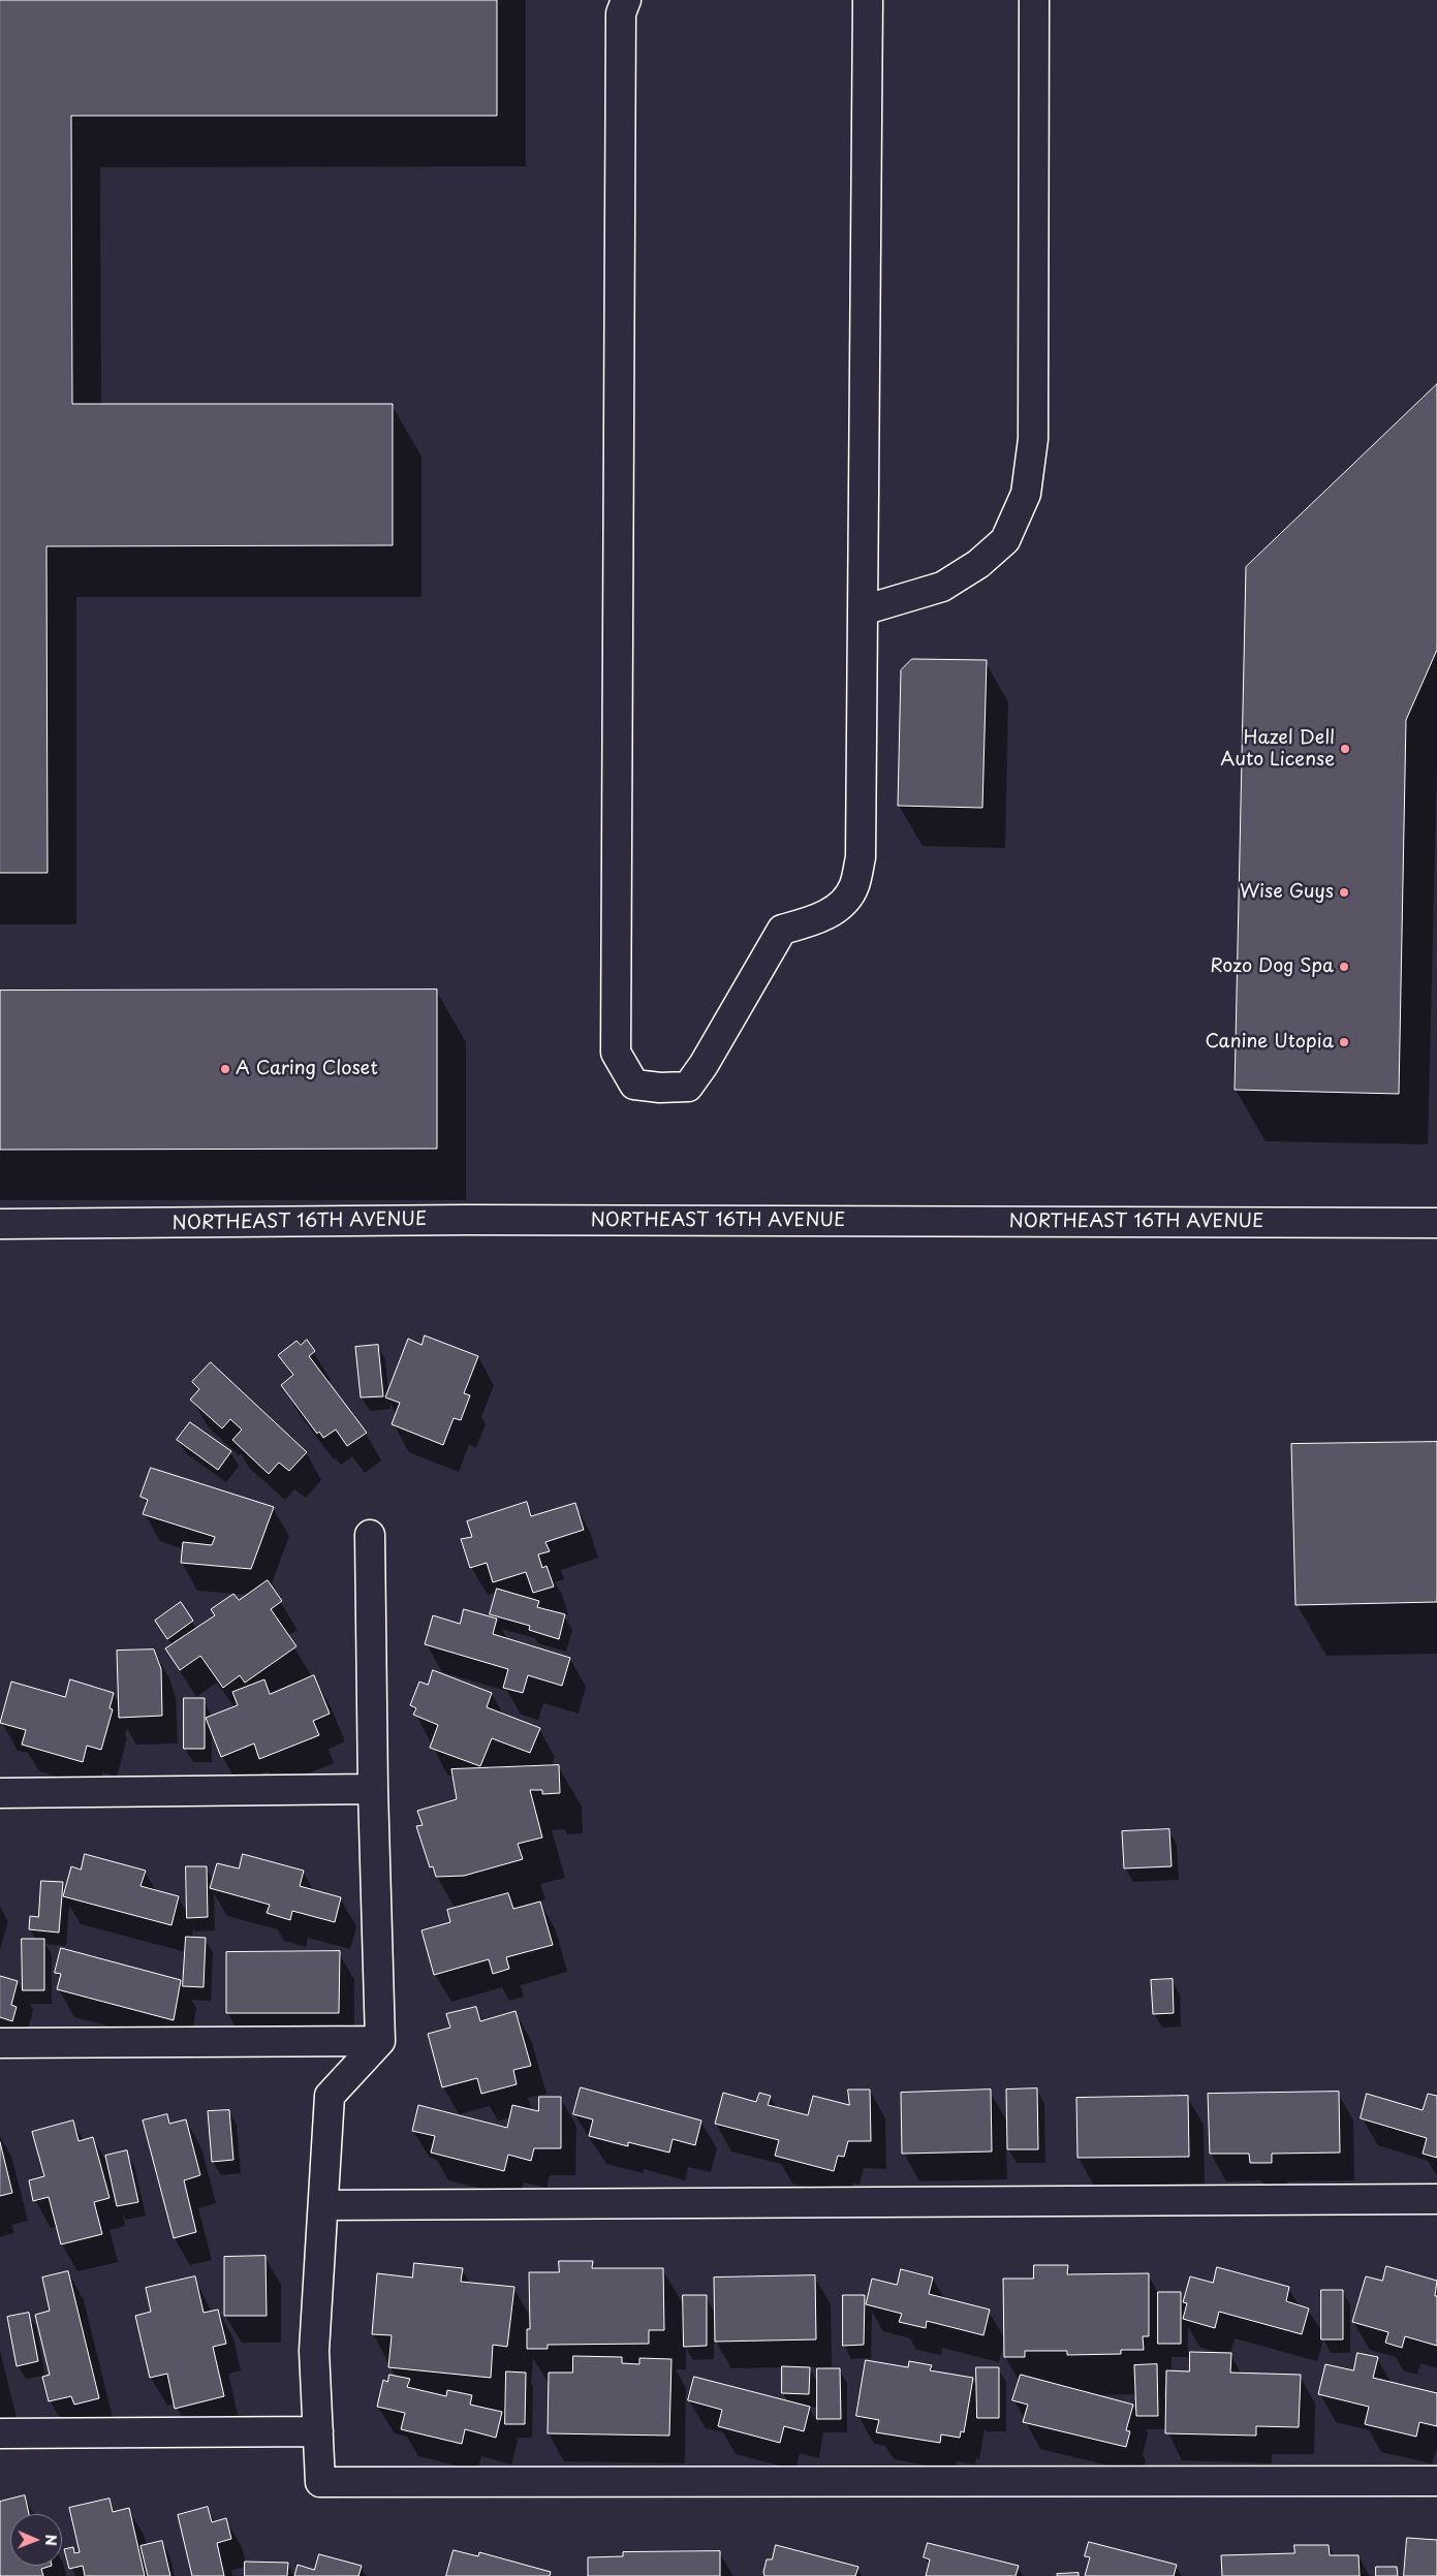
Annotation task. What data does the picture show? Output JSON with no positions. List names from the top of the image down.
{
  "streets": {
    "street": ["NORTHEAST 16TH AVENUE"]
  },
  "places": [
    "Hazel Dell Auto License",
    "Wise Guys",
    "Rozo Dog Spa",
    "Canine Utopia",
    "A Caring Closet"
  ],
  "north": "right"
}
